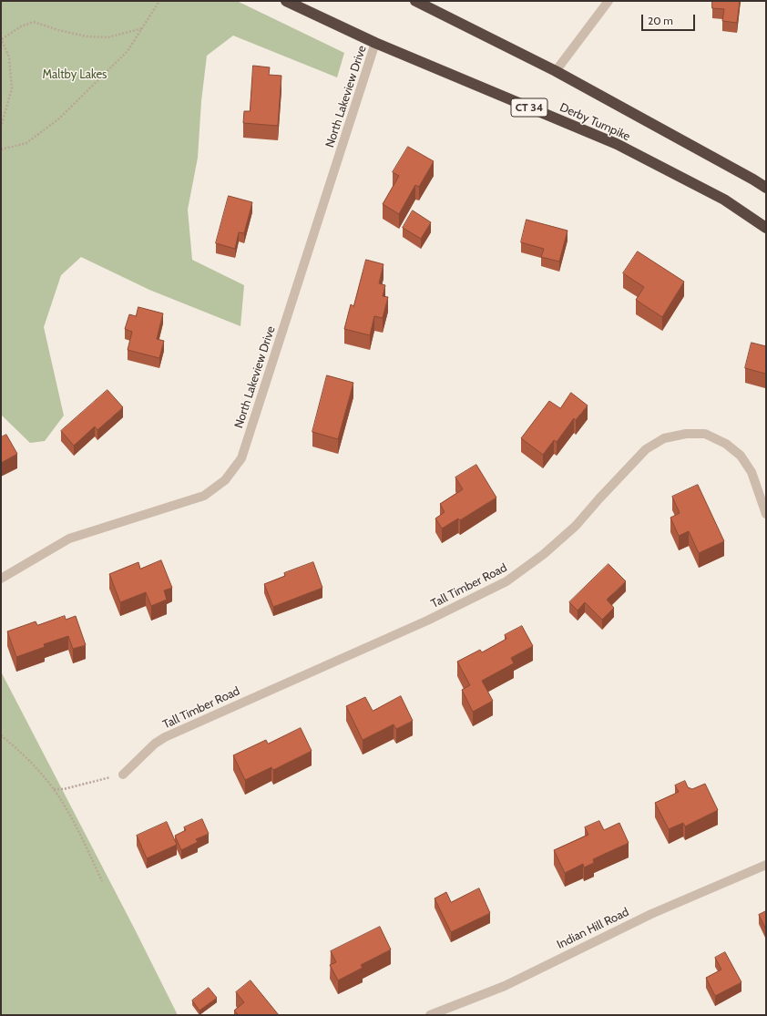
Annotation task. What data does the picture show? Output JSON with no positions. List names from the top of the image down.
{
  "streets": {
    "highway": ["CT 34", "Derby Turnpike"],
    "street": ["North Lakeview Drive", "Tall Timber Road", "Indian Hill Road"]
  },
  "crossings": [
    ["North Lakeview Drive", "Derby Turnpike"]
  ],
  "parks": ["Maltby Lakes"],
  "scale_bar": "20 m"
}
